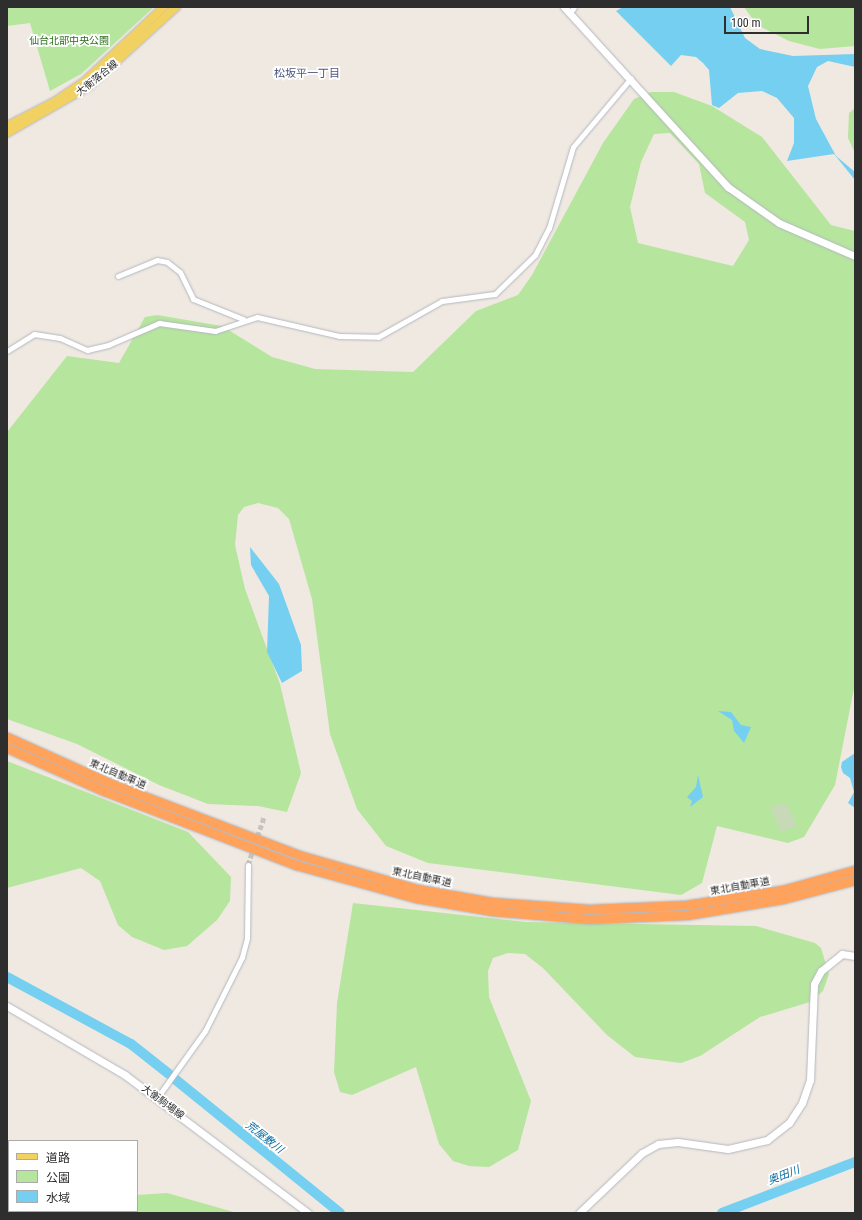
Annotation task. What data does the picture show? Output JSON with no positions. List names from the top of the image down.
{
  "streets": {
    "highway": ["東北自動車道"],
    "main road": ["大衡落合線"],
    "street": ["大衡駒場線"]
  },
  "districts": ["松坂平一丁目"],
  "water": ["荒屋敷川", "奥田川"],
  "parks": ["仙台北部中央公園"],
  "legend": ["道路", "公園", "水域"],
  "scale_bar": "100 m"
}
